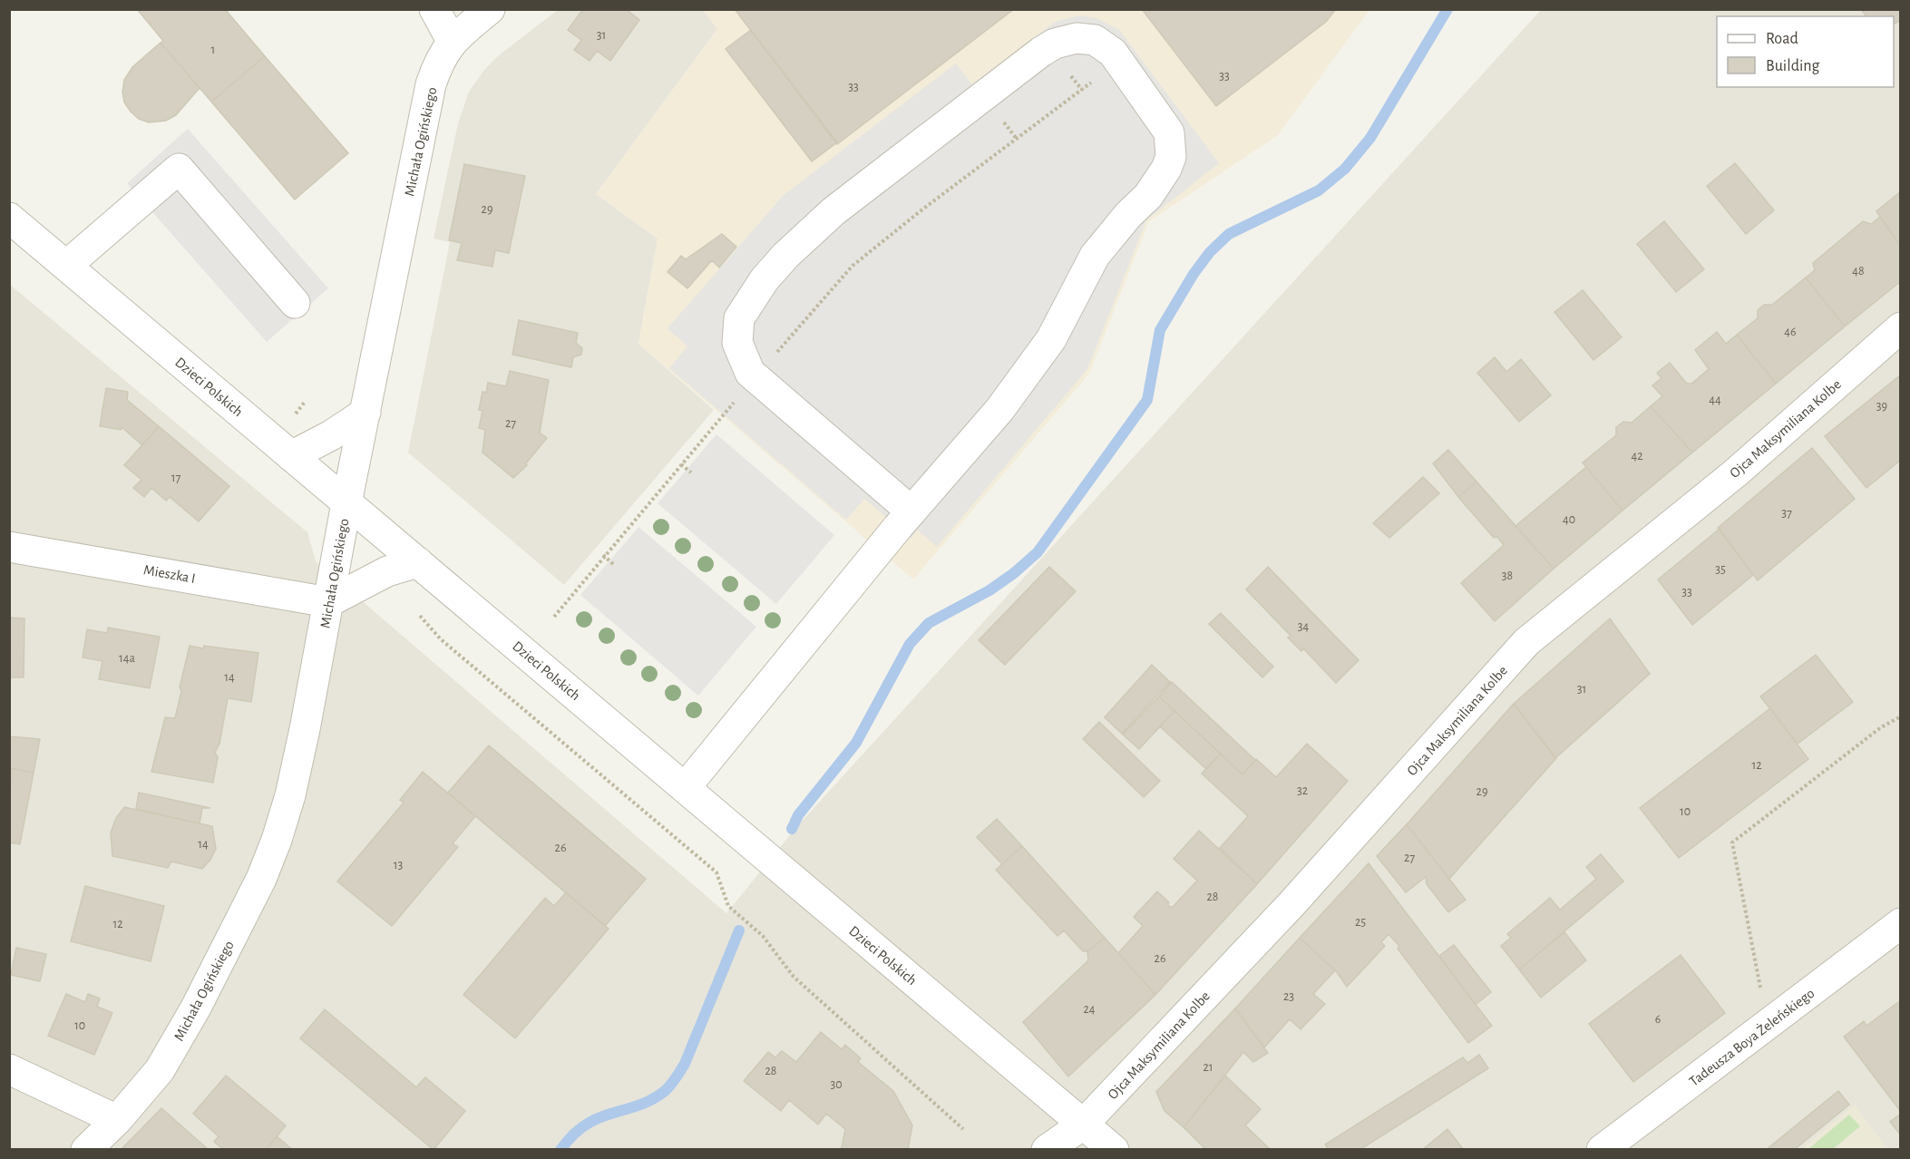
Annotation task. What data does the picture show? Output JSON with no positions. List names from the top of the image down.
{
  "streets": {
    "street": [
      "Michała Ogińskiego",
      "Dzieci Polskich",
      "Ojca Maksymiliana Kolbe",
      "Mieszka I",
      "Tadeusza Boya Żeleńskiego"
    ]
  },
  "crossings": [
    ["Michała Ogińskiego", "Dzieci Polskich"],
    ["Michała Ogińskiego", "Mieszka I"],
    ["Dzieci Polskich", "Ojca Maksymiliana Kolbe"]
  ],
  "house_numbers": [
    "31",
    "1",
    "33",
    "33",
    "29",
    "48",
    "46",
    "44",
    "39",
    "27",
    "42",
    "17",
    "37",
    "40",
    "35",
    "38",
    "33",
    "34",
    "14a",
    "14",
    "31",
    "12",
    "32",
    "29",
    "10",
    "14",
    "26",
    "27",
    "13",
    "28",
    "25",
    "12",
    "26",
    "23",
    "24",
    "6",
    "10",
    "21",
    "28",
    "30"
  ],
  "legend": ["Road", "Building"]
}
